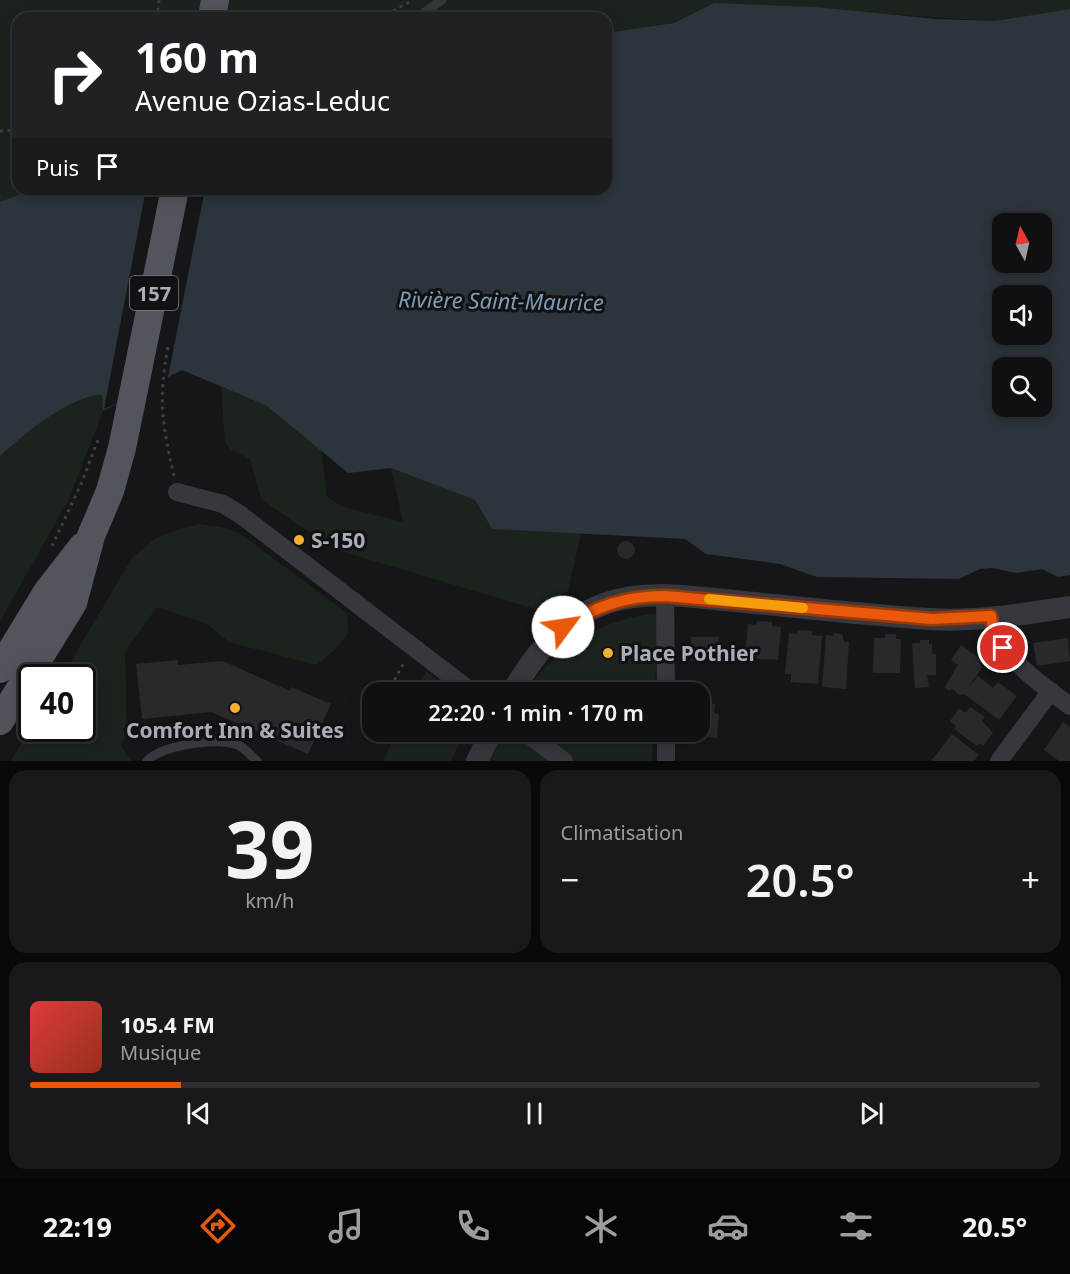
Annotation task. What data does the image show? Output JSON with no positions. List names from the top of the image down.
{
  "streets": {
    "main road": ["157"]
  },
  "water": ["Rivière Saint-Maurice"],
  "places": ["S-150", "Place Pothier", "Comfort Inn & Suites"],
  "north": "top",
  "page": {
    "turn": ["160 m", "Avenue Ozias-Leduc"],
    "then": "Puis",
    "limit": "40",
    "trip": "22:20 · 1 min · 170 m",
    "tile": [
      ["39", "km/h"],
      "Climatisation"
    ],
    "heat": ["−", "20.5°", "+"],
    "song": ["105.4 FM", "Musique"],
    "tabs": ["22:19", "20.5°"]
  }
}
